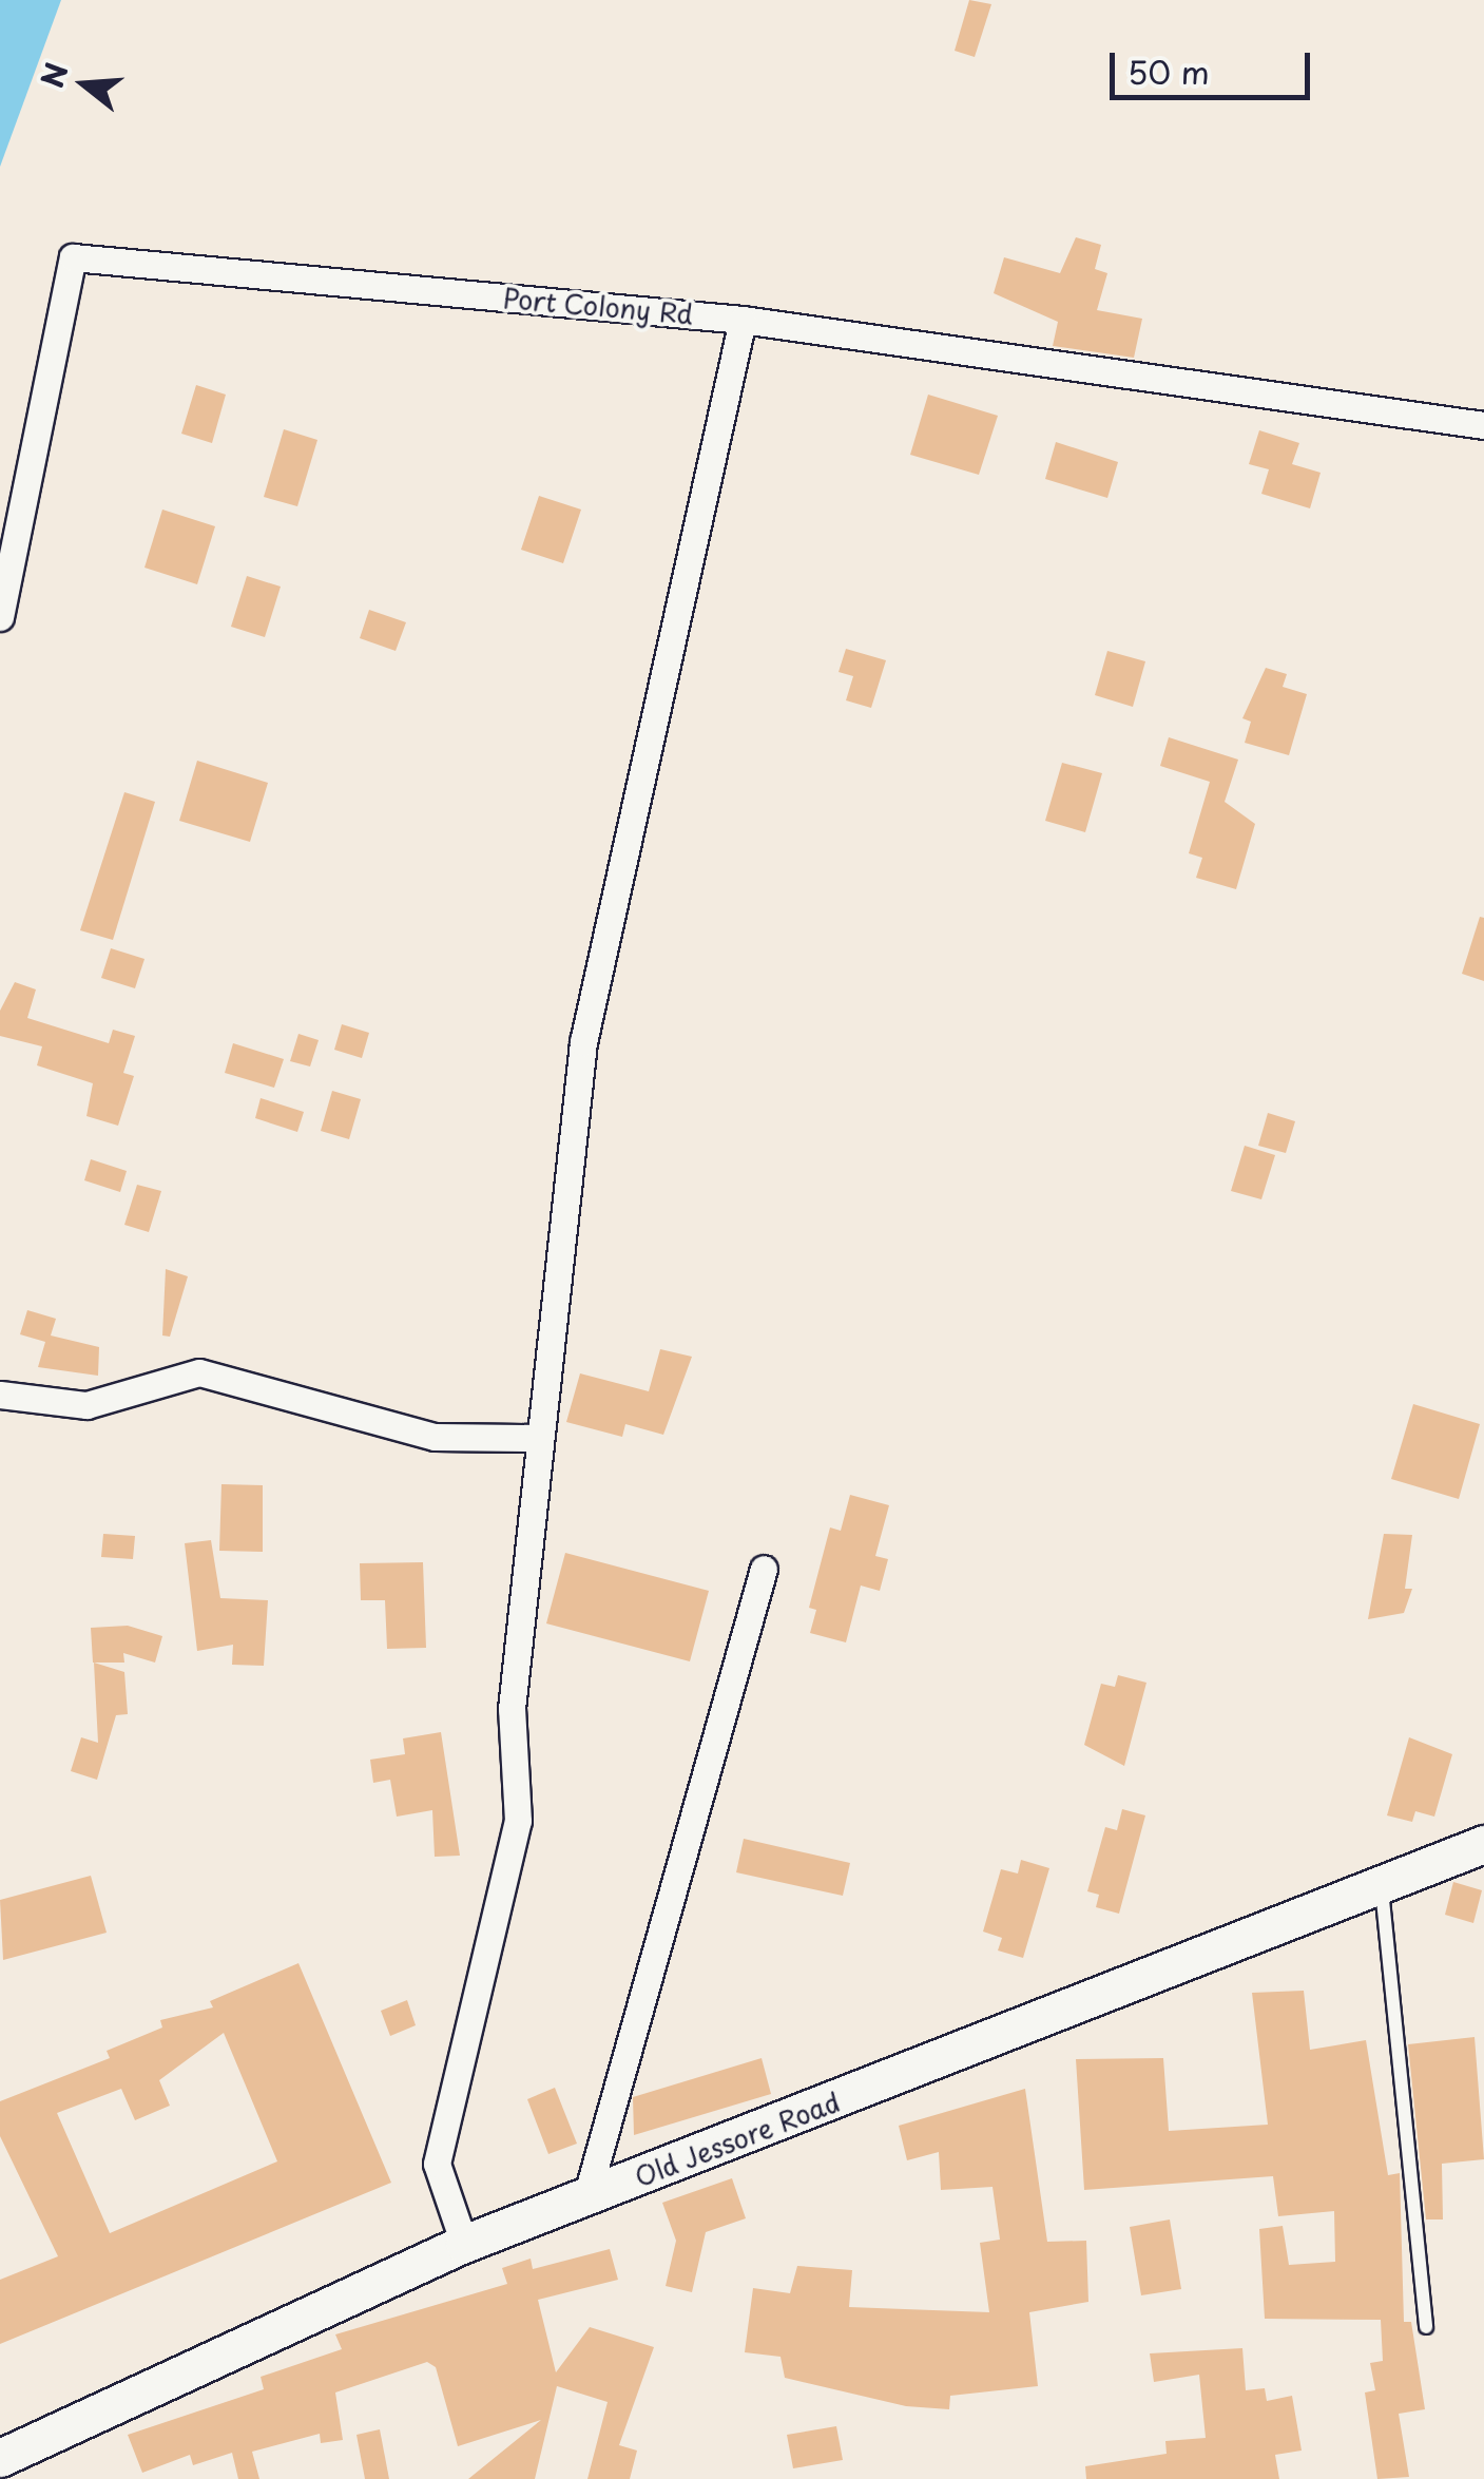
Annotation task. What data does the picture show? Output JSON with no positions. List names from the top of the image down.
{
  "streets": {
    "main road": ["Old Jessore Road"],
    "street": ["Port Colony Rd"]
  },
  "scale_bar": "50 m",
  "north": "left"
}
